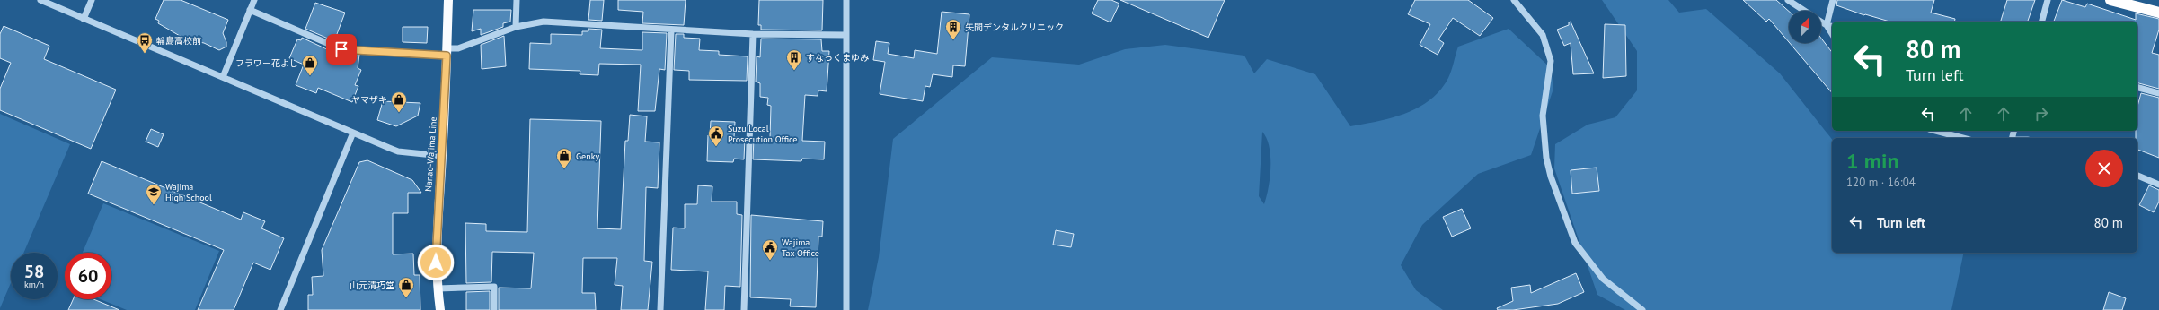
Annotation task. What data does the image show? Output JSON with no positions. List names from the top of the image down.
{
  "streets": {
    "main road": ["Nanao-Wajima Line"]
  },
  "places": {
    "building": ["矢間デンタルクリニック", "すなっくまゆみ"],
    "bus stop": ["輪島高校前"],
    "shop": [
      "フラワー花よし",
      "ヤマザキ",
      "Genky",
      "山元清巧堂"
    ],
    "public building": ["Suzu Local Prosecution Office", "Wajima Tax Office"],
    "school or university": ["Wajima High School"]
  },
  "north": "top right",
  "page": {
    "turn": ["80 m", "Turn left"],
    "heading": ["1 min", "120 m · 16:04"],
    "list": [
      {
        "name": "Turn left",
        "value": "80 m"
      }
    ],
    "speed": "58 km/h",
    "limit": "60"
  }
}
